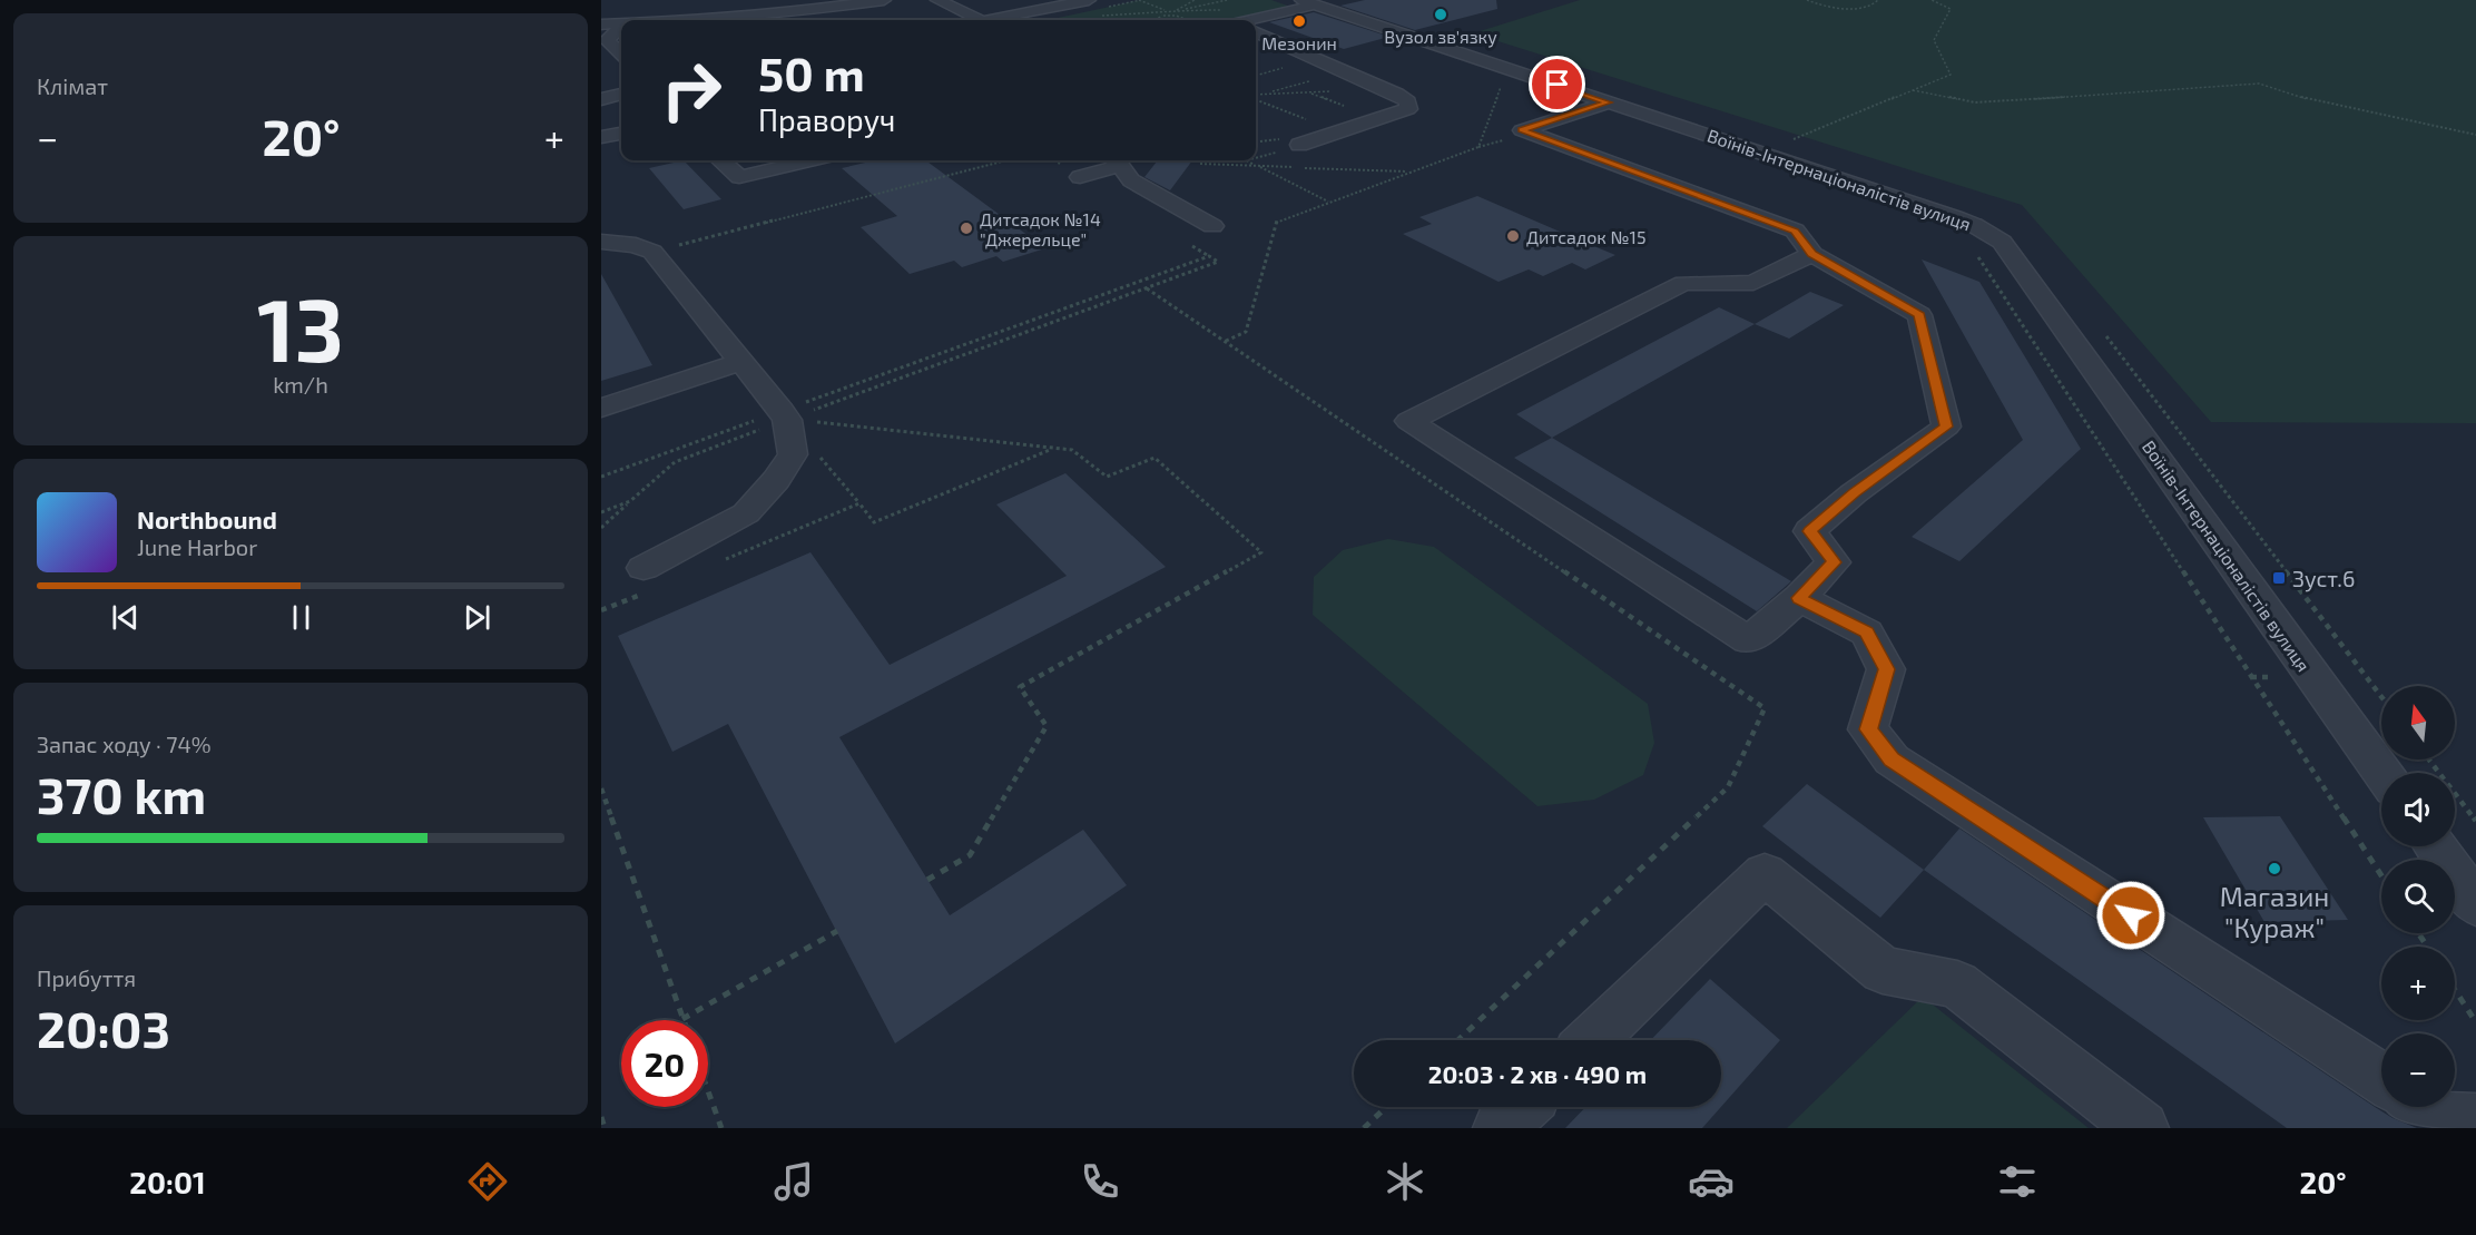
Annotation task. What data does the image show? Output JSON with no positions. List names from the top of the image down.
{
  "streets": {
    "street": ["Воїнів-Інтернаціоналістів вулиця"]
  },
  "places": {
    "other": [
      "Вузол зв'язку",
      "Мезонин",
      "Дитсадок №14 \"Джерельце\"",
      "Дитсадок №15",
      "Магазин \"Кураж\""
    ],
    "transit": ["Зуст.6"]
  },
  "north": "top",
  "page": {
    "tile": [
      "Клімат",
      ["13", "km/h"],
      ["Запас ходу · 74%", "370 km"],
      ["Прибуття", "20:03"]
    ],
    "turn": ["50 m", "Праворуч"],
    "heat": ["−", "20°", "+"],
    "song": ["Northbound", "June Harbor"],
    "map_buttons": ["+", "−"],
    "limit": "20",
    "trip": "20:03 · 2 хв · 490 m",
    "tabs": ["20:01", "20°"]
  }
}
